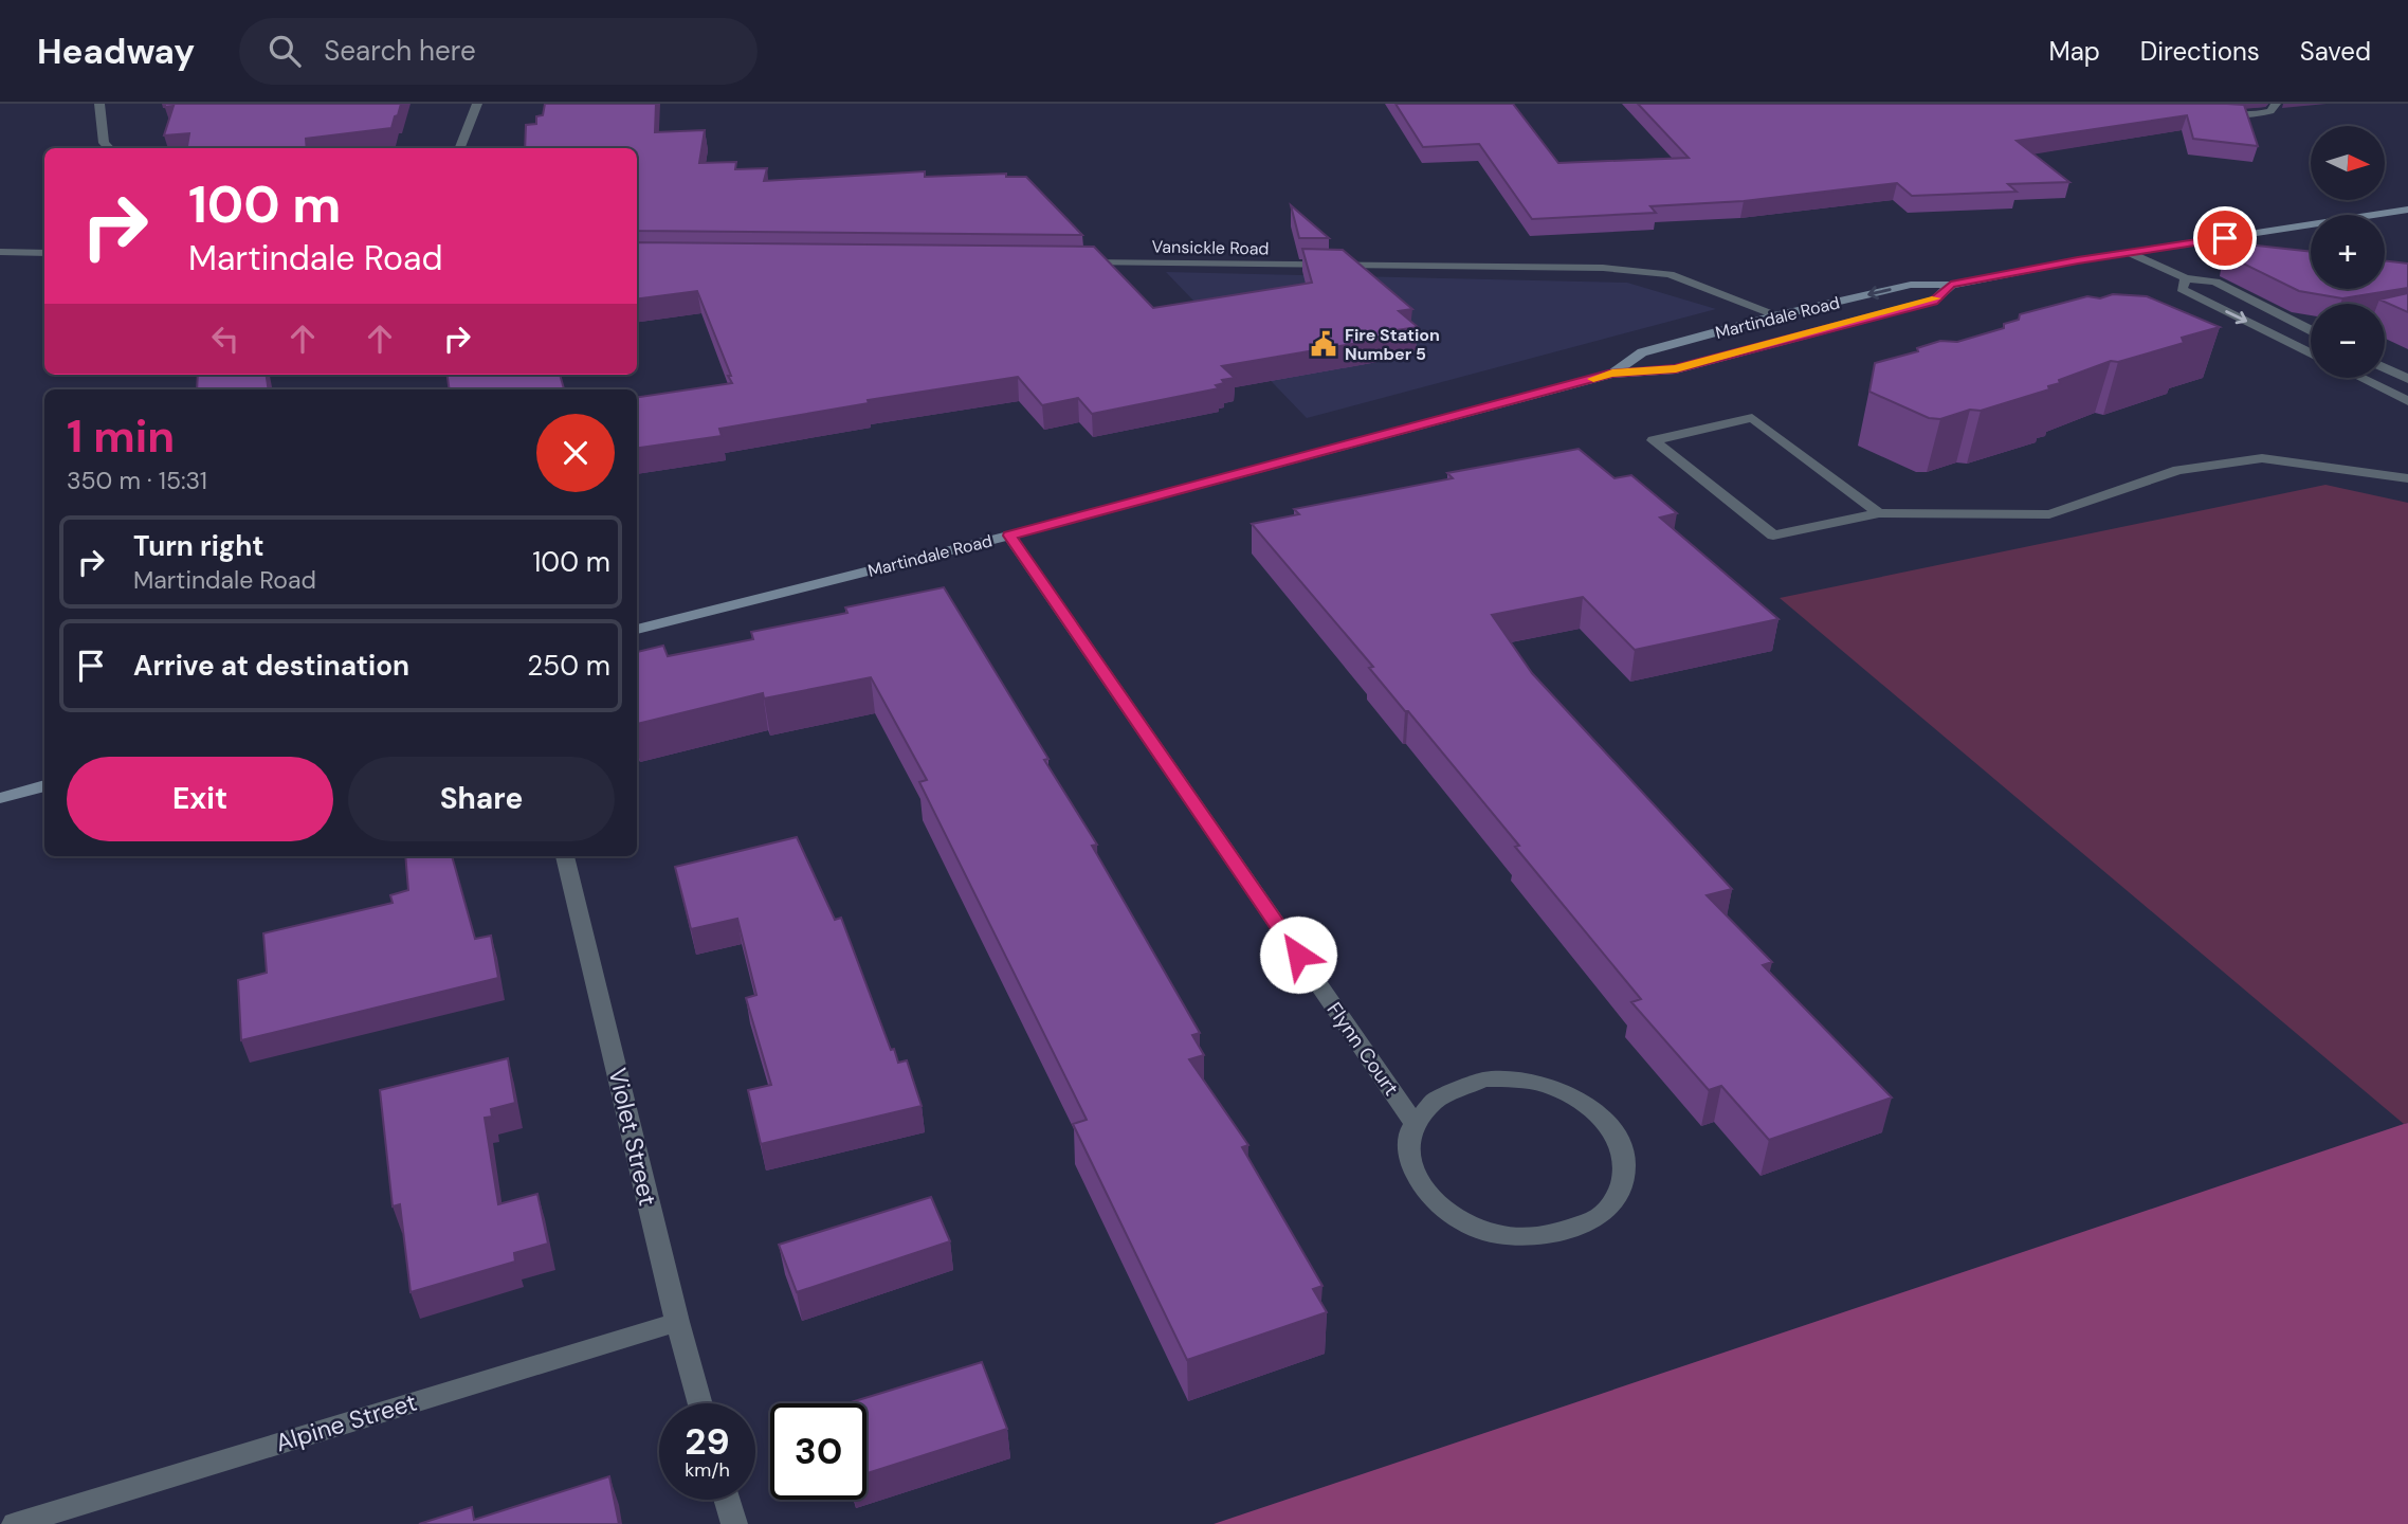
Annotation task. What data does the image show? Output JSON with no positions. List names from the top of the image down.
{
  "streets": {
    "main road": ["Martindale Road"],
    "street": [
      "Vansickle Road",
      "Flynn Court",
      "Violet Street",
      "Alpine Street"
    ]
  },
  "crossings": [
    ["Vansickle Road", "Martindale Road"],
    ["Martindale Road", "Flynn Court"],
    ["Violet Street", "Alpine Street"]
  ],
  "places": {
    "public building": ["Fire Station Number 5"]
  },
  "north": "right",
  "page": {
    "header": "Headway",
    "search": "Search here",
    "nav": ["Map", "Directions", "Saved"],
    "map_buttons": ["+", "−"],
    "turn": ["100 m", "Martindale Road"],
    "heading": ["1 min", "350 m · 15:31"],
    "list": [
      {
        "name": "Turn right",
        "note": "Martindale Road",
        "value": "100 m"
      },
      {
        "name": "Arrive at destination",
        "value": "250 m"
      }
    ],
    "buttons": ["Exit", "Share"],
    "speed": "29 km/h",
    "limit": "30"
  }
}
